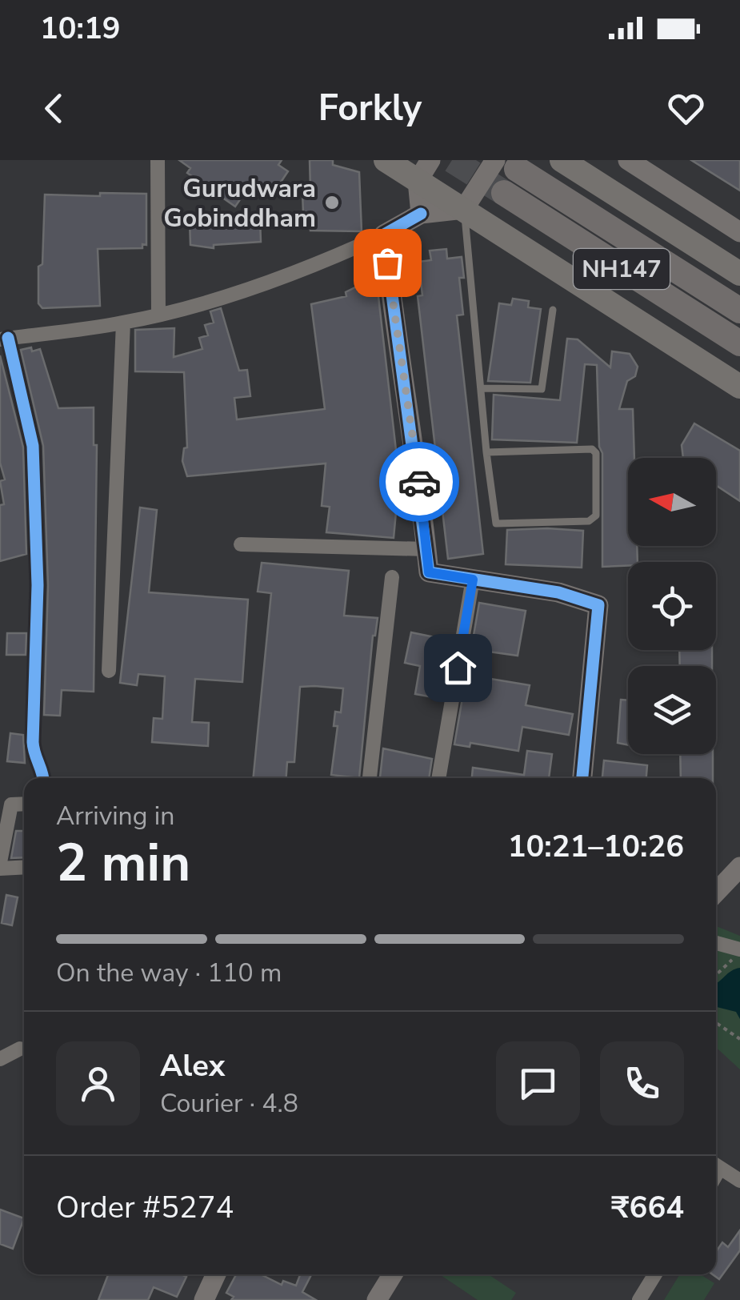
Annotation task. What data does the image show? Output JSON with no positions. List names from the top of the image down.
{
  "streets": {
    "highway": ["NH147"]
  },
  "places": ["Gurudwara Gobinddham"],
  "north": "left",
  "page": {
    "status": "10:19",
    "header": "Forkly",
    "heading": ["2 min", "Arriving in", "10:21–10:26"],
    "panel": [
      "Alex",
      "Courier · 4.8",
      "Order #5274",
      "₹664"
    ],
    "bar": "On the way · 110 m"
  }
}
